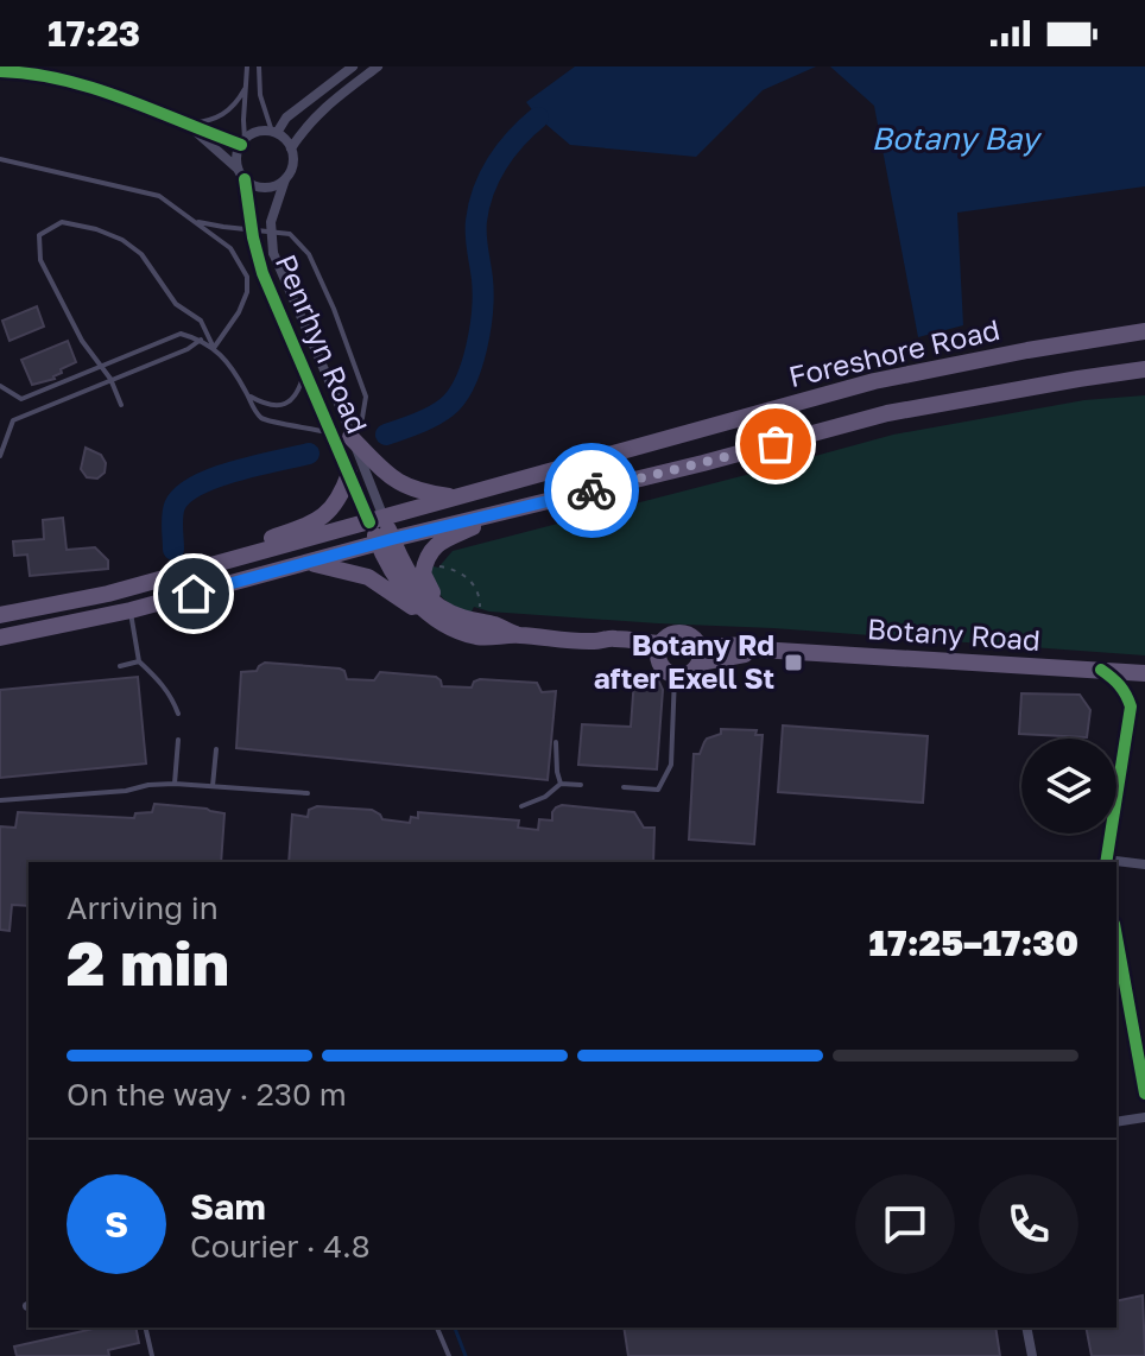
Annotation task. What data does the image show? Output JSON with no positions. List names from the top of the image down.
{
  "streets": {
    "main road": ["Foreshore Road", "Botany Road"],
    "street": ["Penrhyn Road"]
  },
  "crossings": [
    ["Penrhyn Road", "Foreshore Road"]
  ],
  "water": ["Botany Bay"],
  "places": {
    "transit": ["Botany Rd after Exell St"]
  },
  "page": {
    "status": "17:23",
    "heading": ["2 min", "Arriving in", "17:25–17:30"],
    "panel": ["Sam", "Courier · 4.8"],
    "bar": "On the way · 230 m",
    "round": "S"
  }
}
